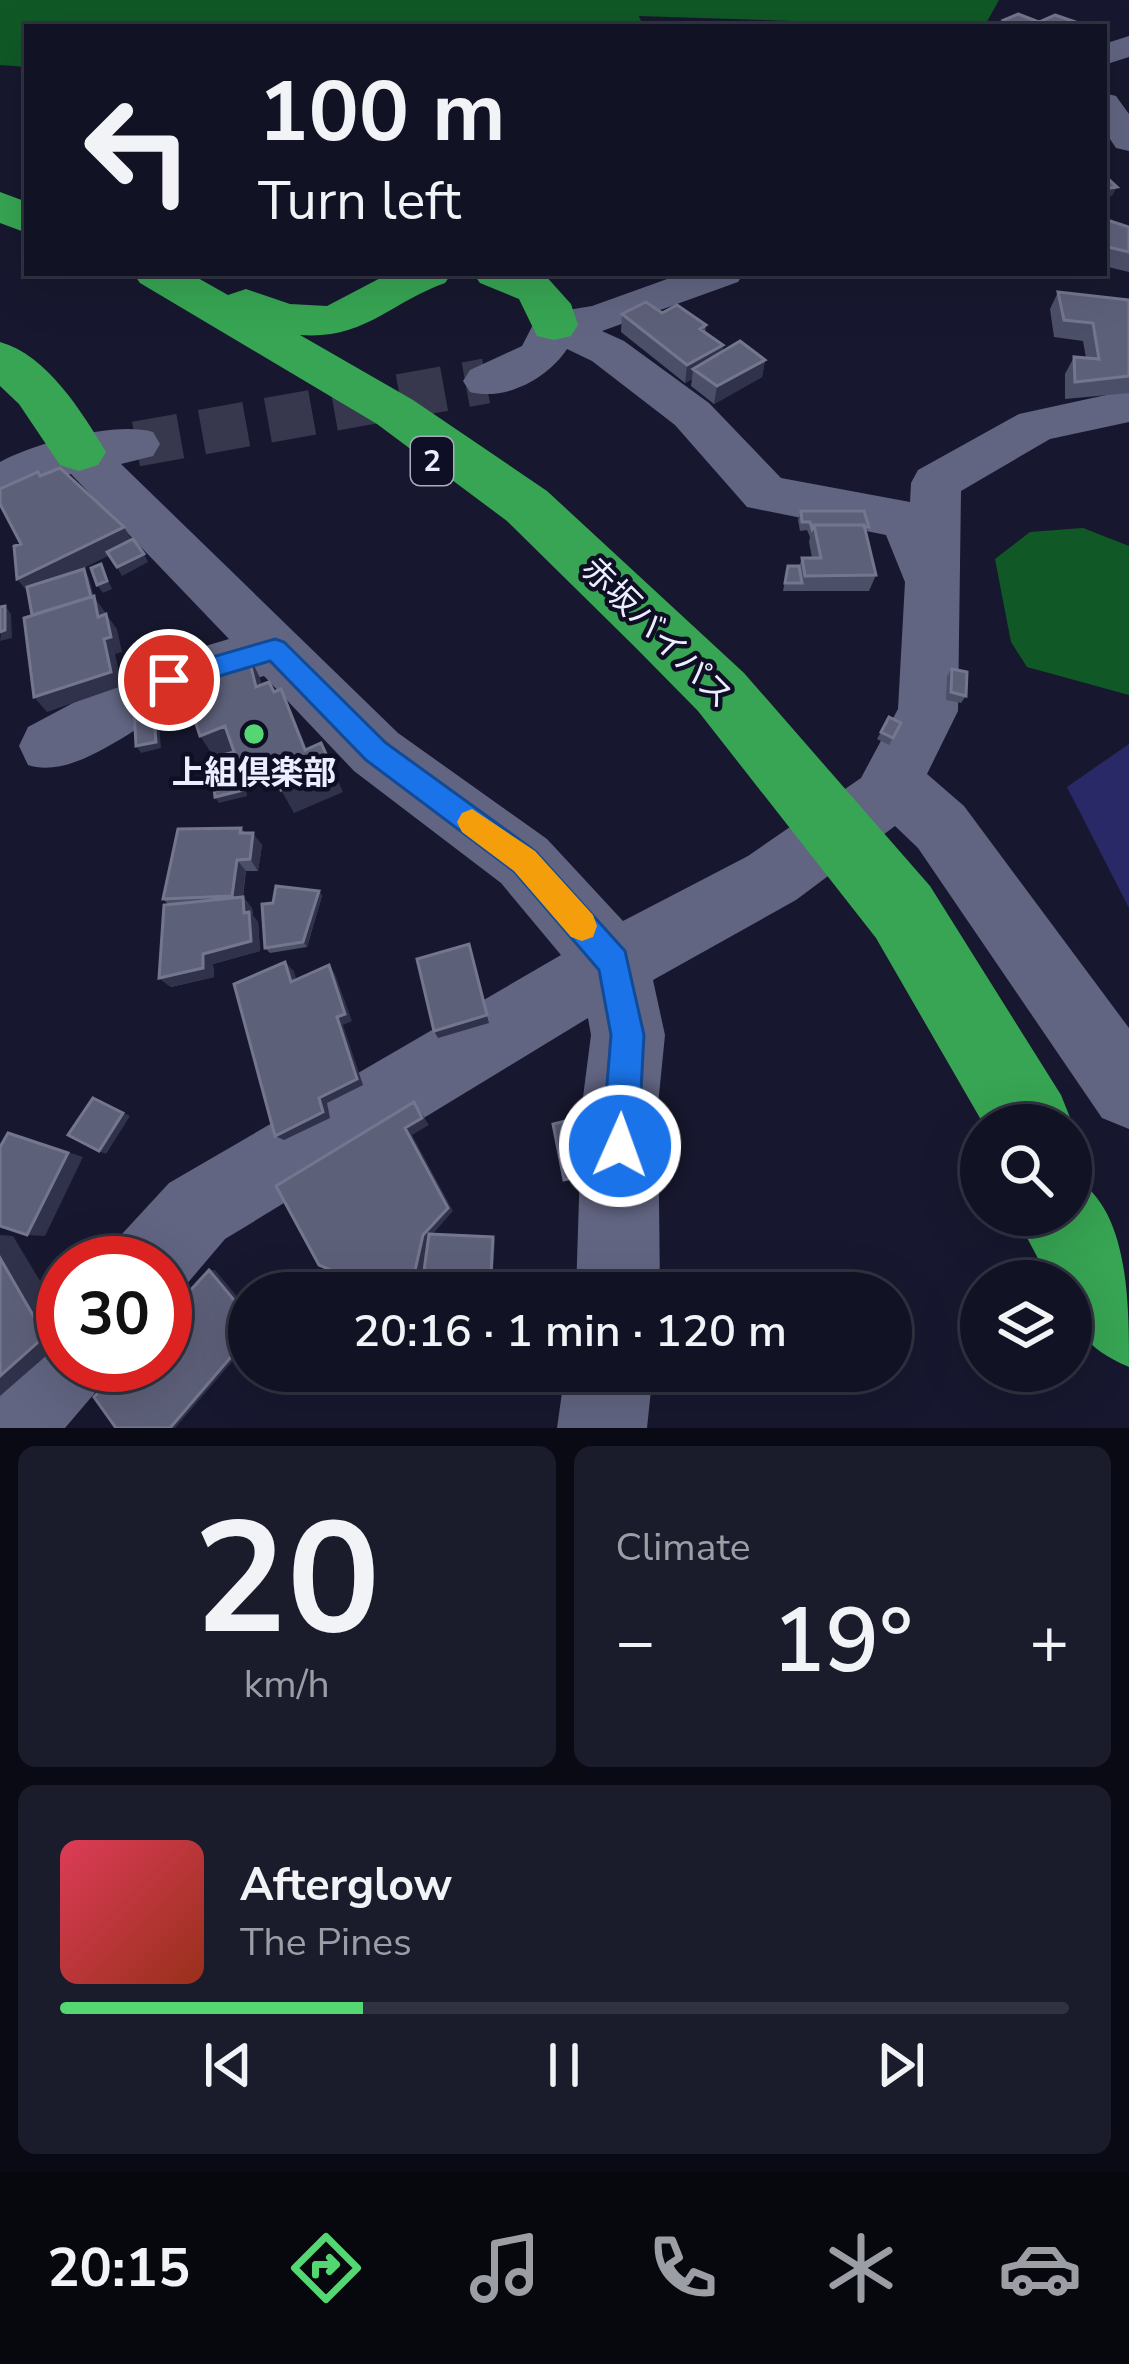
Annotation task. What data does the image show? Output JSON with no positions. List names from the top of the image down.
{
  "streets": {
    "highway": ["2", "赤坂バイパス"]
  },
  "places": ["上組倶楽部"],
  "page": {
    "turn": ["100 m", "Turn left"],
    "limit": "30",
    "trip": "20:16 · 1 min · 120 m",
    "tile": [
      ["20", "km/h"],
      "Climate"
    ],
    "heat": ["−", "19°", "+"],
    "song": ["Afterglow", "The Pines"],
    "tabs": "20:15"
  }
}
